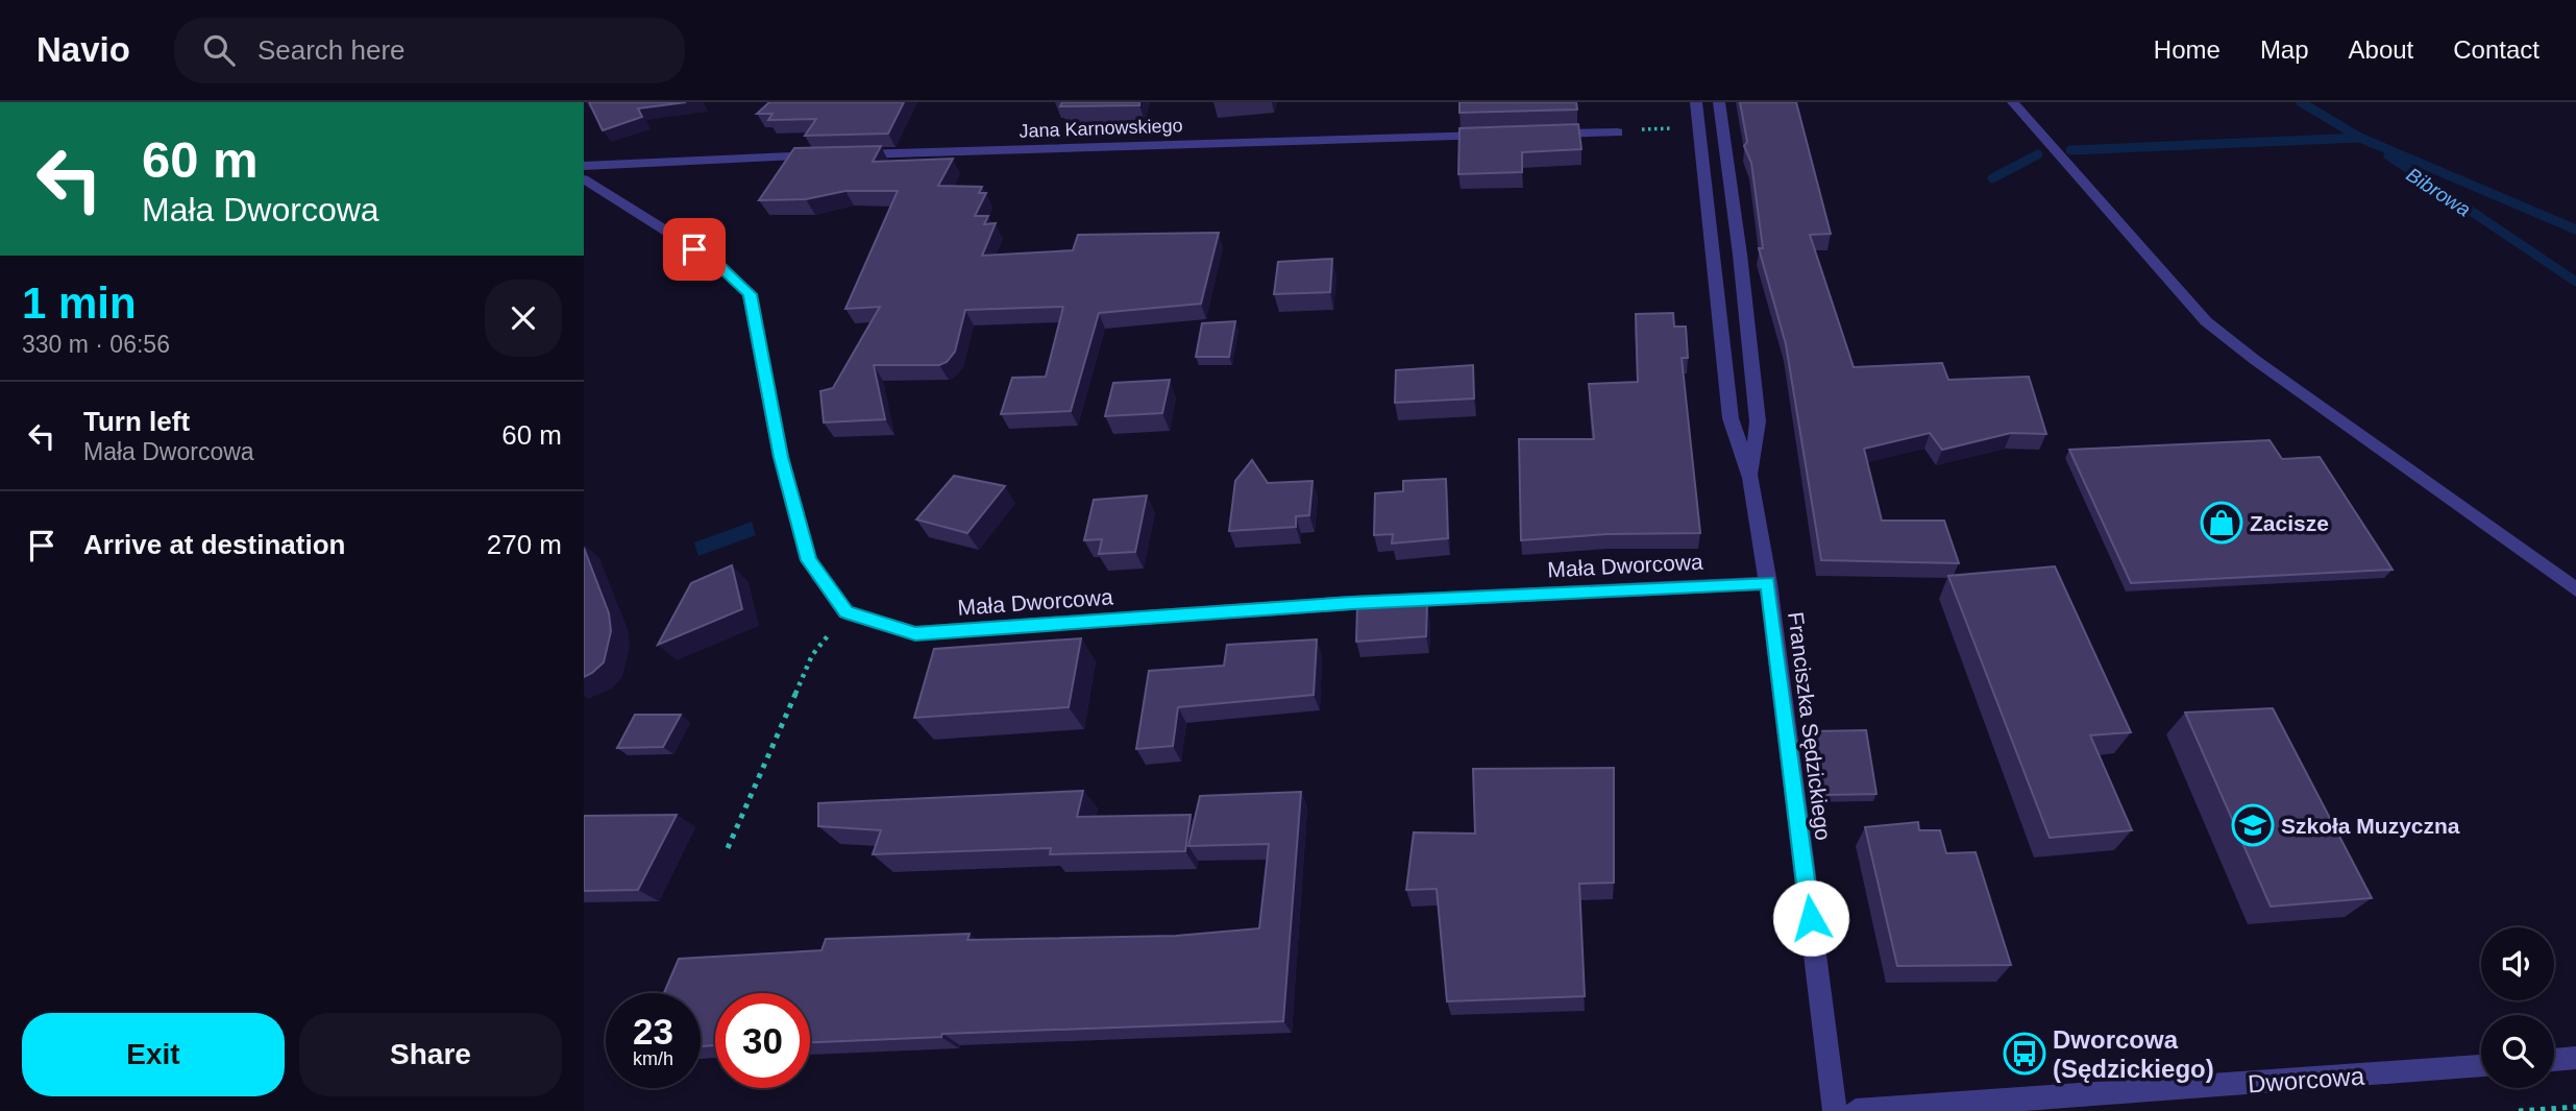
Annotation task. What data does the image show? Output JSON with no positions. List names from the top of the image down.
{
  "streets": {
    "street": [
      "Jana Karnowskiego",
      "Mała Dworcowa",
      "Franciszka Sędzickiego",
      "Dworcowa"
    ]
  },
  "crossings": [
    ["Mała Dworcowa", "Franciszka Sędzickiego"]
  ],
  "water": ["Bibrowa"],
  "places": {
    "shop": ["Zacisze"],
    "school or university": ["Szkoła Muzyczna"],
    "bus stop": ["Dworcowa (Sędzickiego)"]
  },
  "page": {
    "header": "Navio",
    "search": "Search here",
    "nav": [
      "Home",
      "Map",
      "About",
      "Contact"
    ],
    "turn": ["60 m", "Mała Dworcowa"],
    "heading": ["1 min", "330 m · 06:56"],
    "list": [
      {
        "name": "Turn left",
        "note": "Mała Dworcowa",
        "value": "60 m"
      },
      {
        "name": "Arrive at destination",
        "value": "270 m"
      }
    ],
    "speed": "23 km/h",
    "limit": "30",
    "buttons": ["Exit", "Share"]
  }
}
